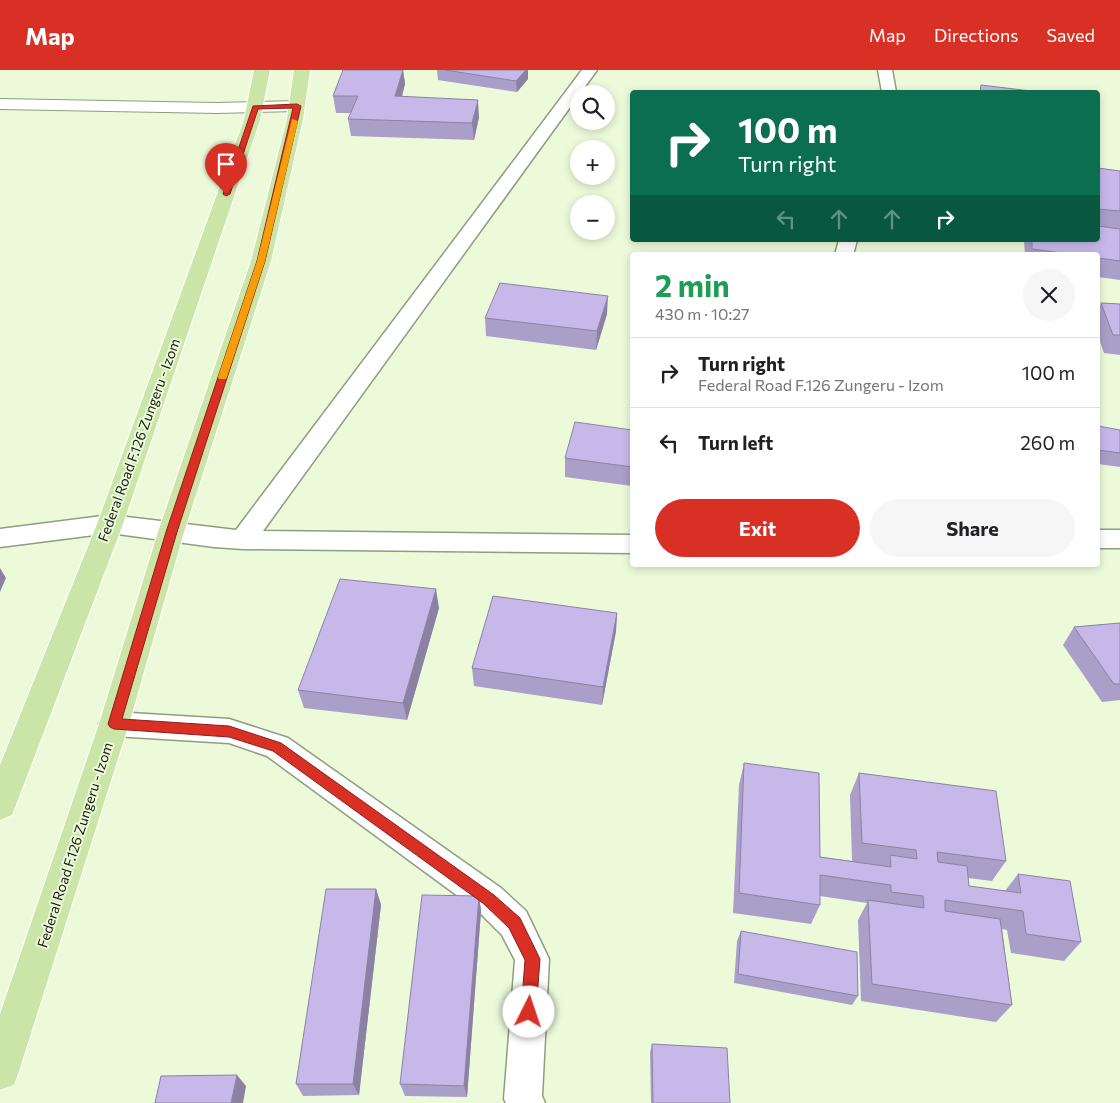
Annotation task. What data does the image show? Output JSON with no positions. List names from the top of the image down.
{
  "streets": {
    "main road": ["Federal Road F.126 Zungeru - Izom"]
  },
  "page": {
    "header": "Map",
    "nav": ["Map", "Directions", "Saved"],
    "map_buttons": ["+", "−"],
    "turn": ["100 m", "Turn right"],
    "heading": ["2 min", "430 m · 10:27"],
    "list": [
      {
        "name": "Turn right",
        "note": "Federal Road F.126 Zungeru - Izom",
        "value": "100 m"
      },
      {
        "name": "Turn left",
        "value": "260 m"
      }
    ],
    "buttons": ["Exit", "Share"]
  }
}
